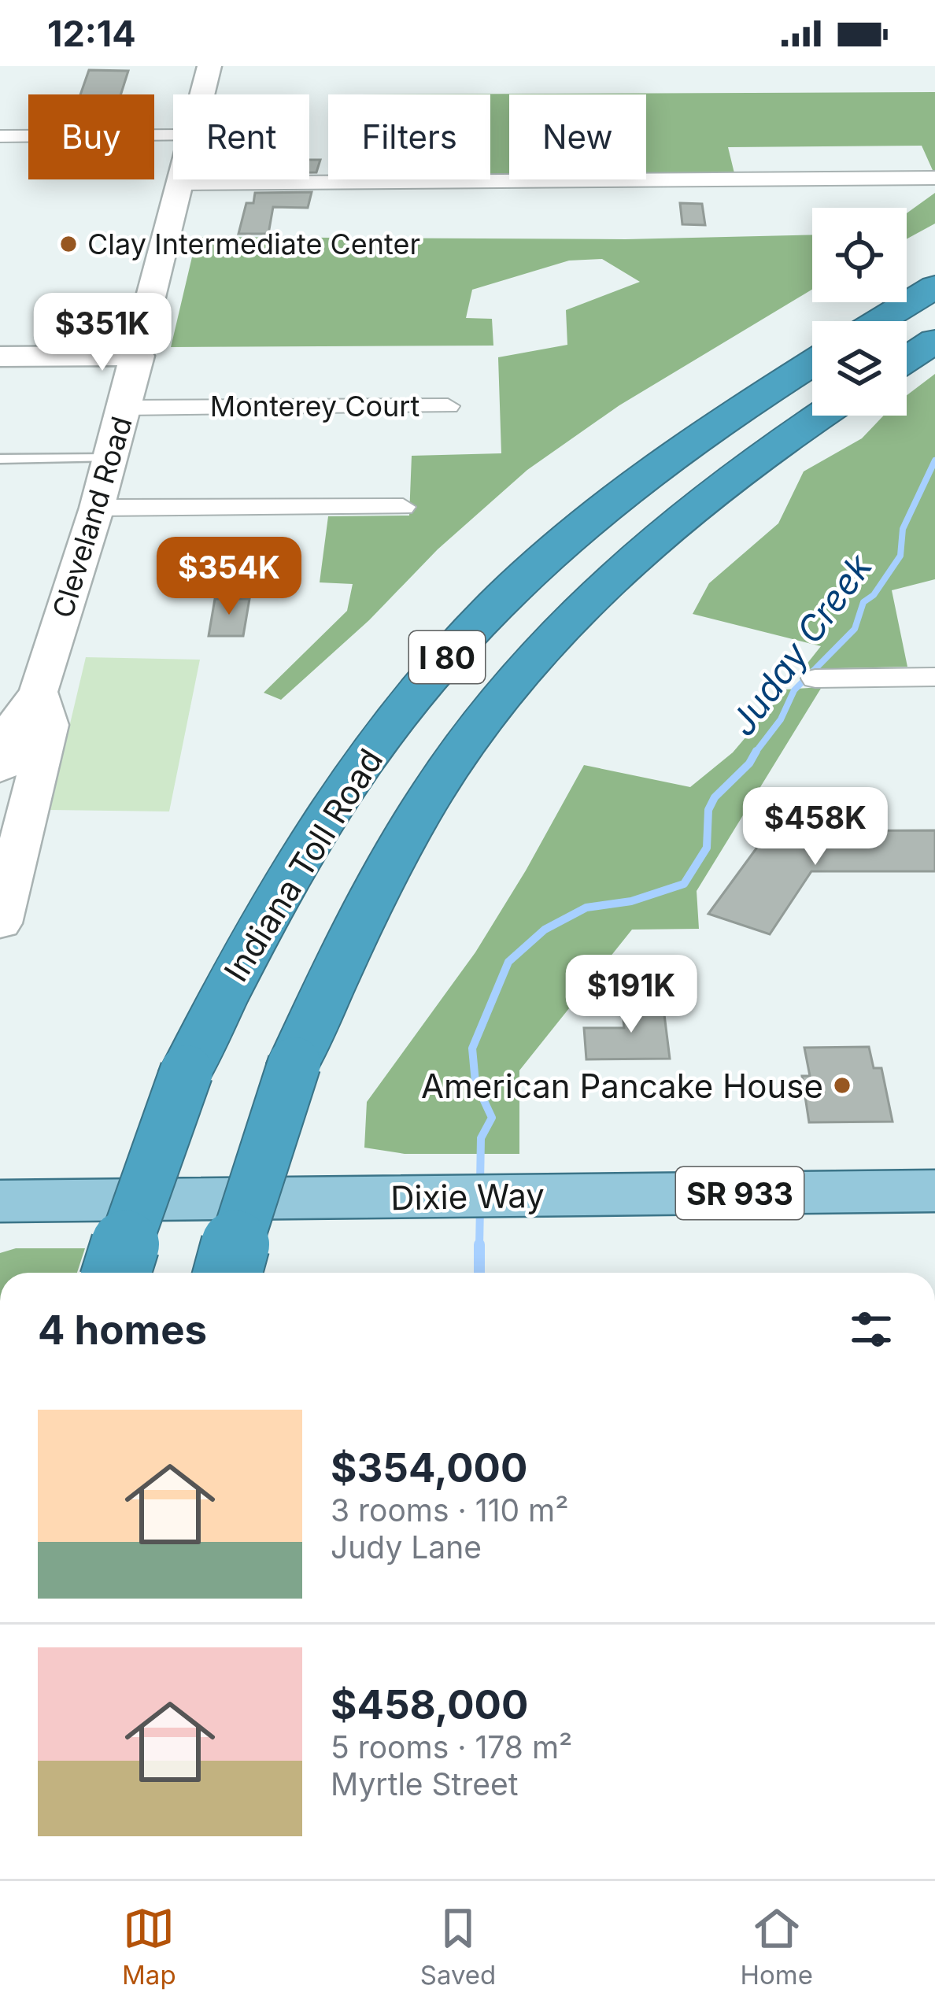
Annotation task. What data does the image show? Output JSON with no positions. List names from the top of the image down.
{
  "streets": {
    "highway": ["I 80", "Indiana Toll Road"],
    "main road": ["Cleveland Road", "SR 933", "Dixie Way"],
    "street": ["Monterey Court"]
  },
  "crossings": [
    ["Monterey Court", "Cleveland Road"]
  ],
  "water": ["Juday Creek"],
  "places": ["Clay Intermediate Center", "American Pancake House"],
  "page": {
    "status": "12:14",
    "chip": [
      "Buy",
      "Rent",
      "Filters",
      "New"
    ],
    "price": [
      "$351K",
      "$354K",
      "$458K",
      "$191K"
    ],
    "heading": "4 homes",
    "list": [
      {
        "name": "$354,000",
        "note": "3 rooms · 110 m² · Judy Lane"
      },
      {
        "name": "$458,000",
        "note": "5 rooms · 178 m² · Myrtle Street"
      }
    ],
    "tabs": ["Map", "Saved", "Home"]
  }
}
